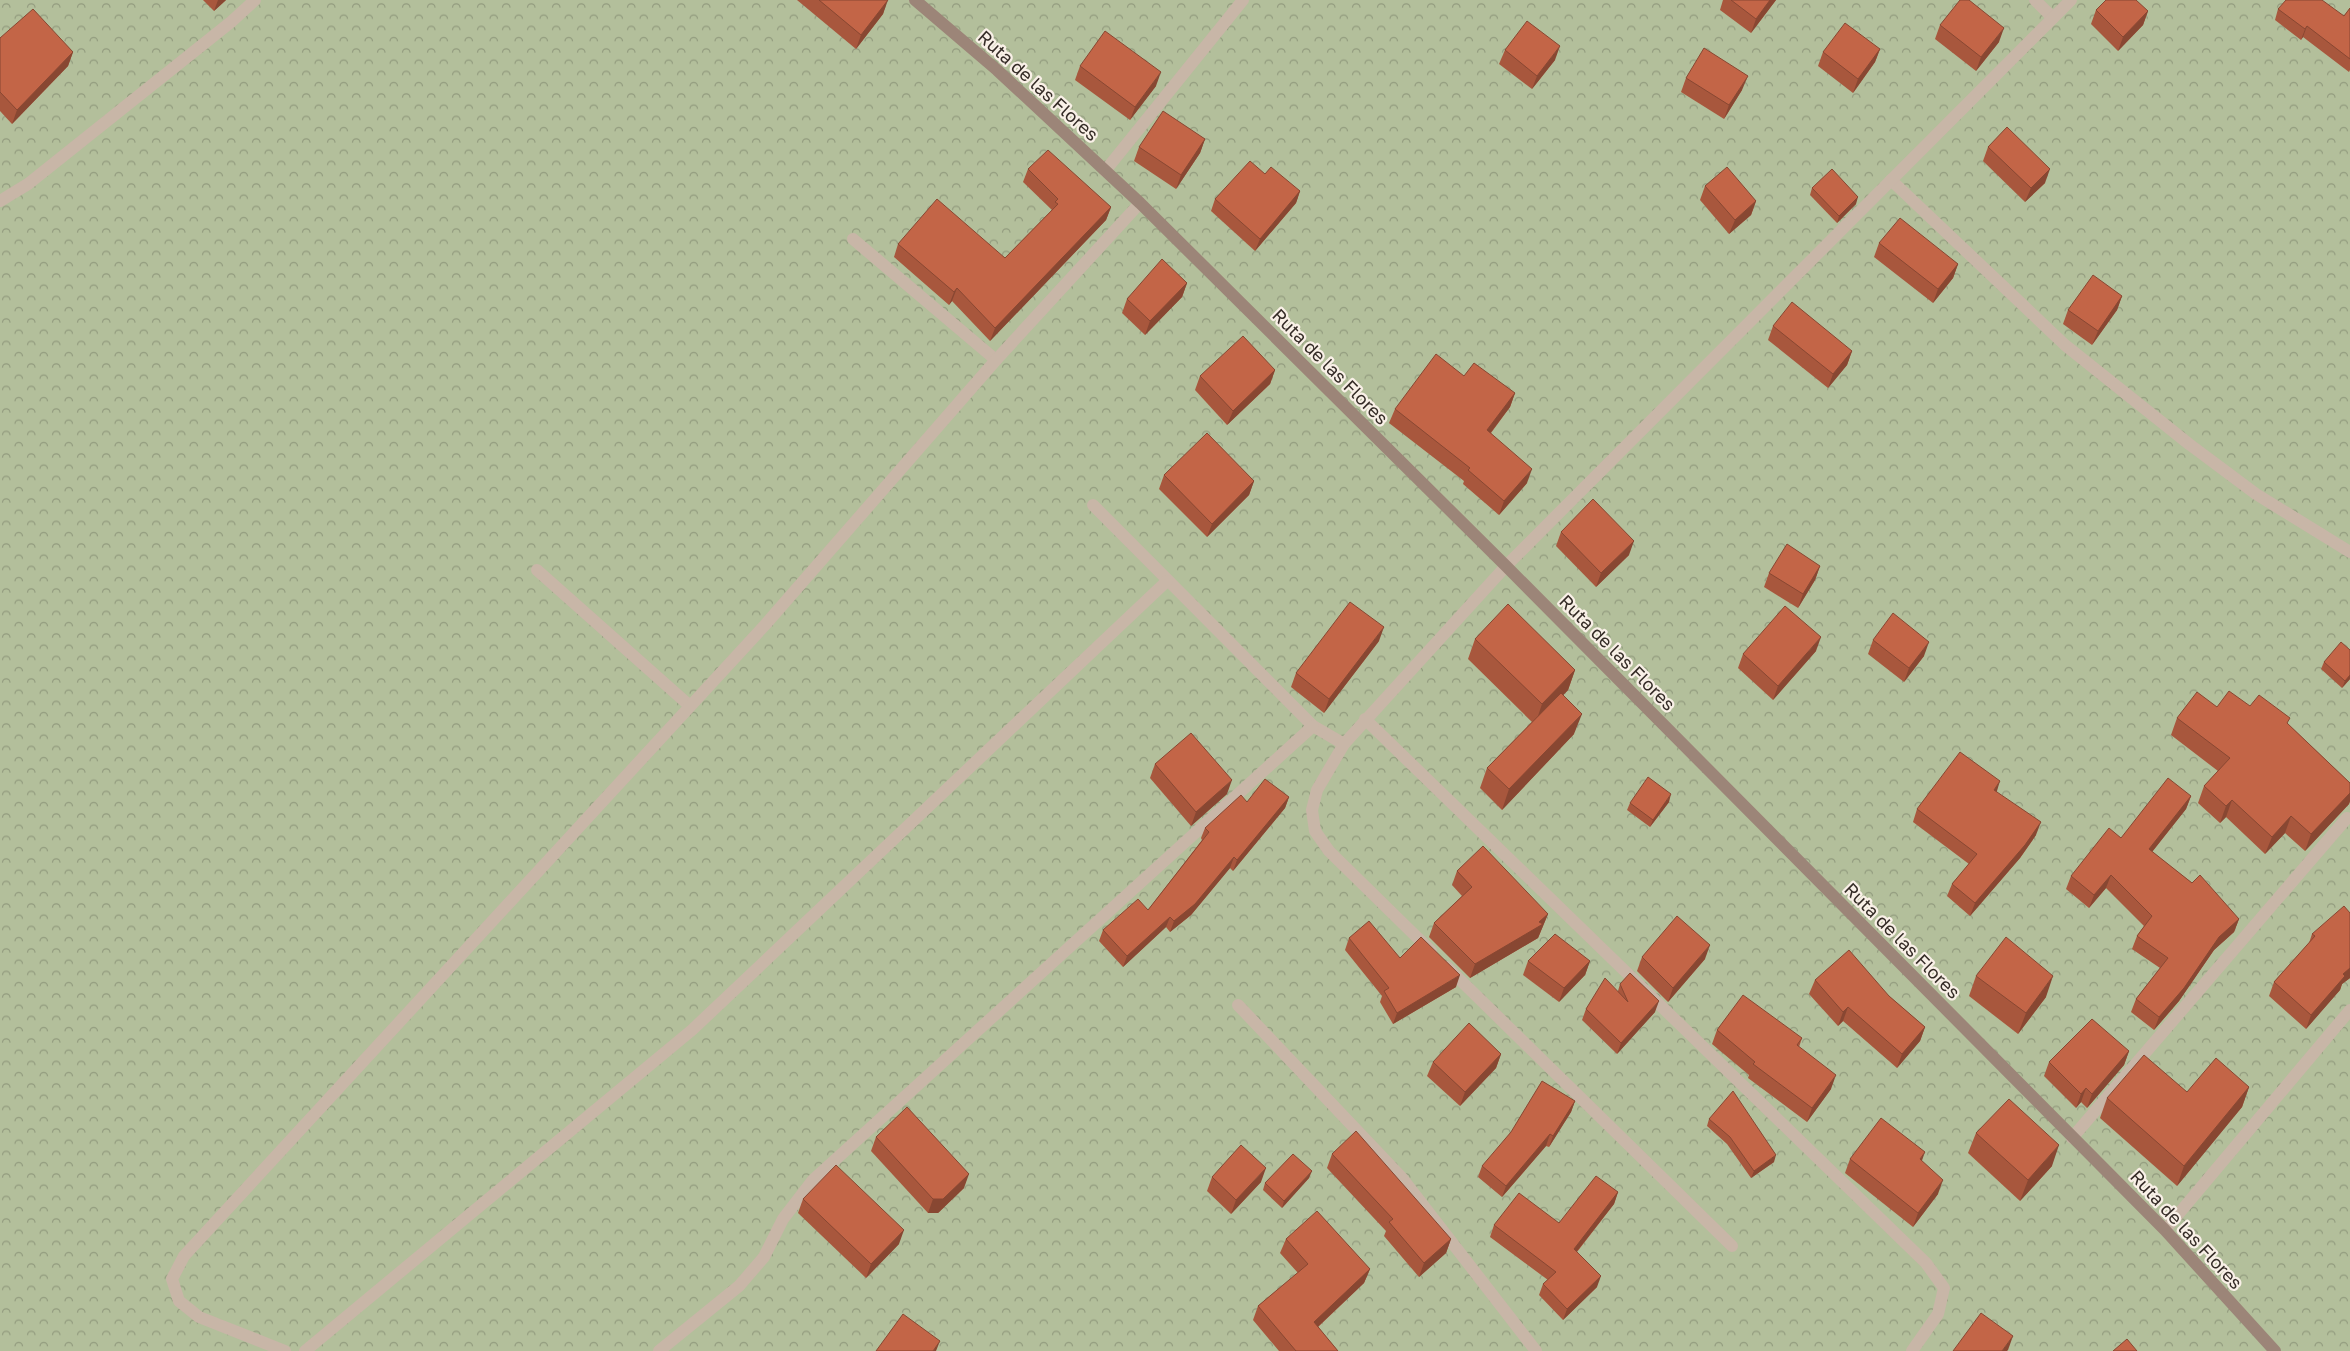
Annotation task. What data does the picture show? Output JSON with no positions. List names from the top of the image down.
{
  "streets": {
    "main road": ["Ruta de las Flores"]
  }
}
